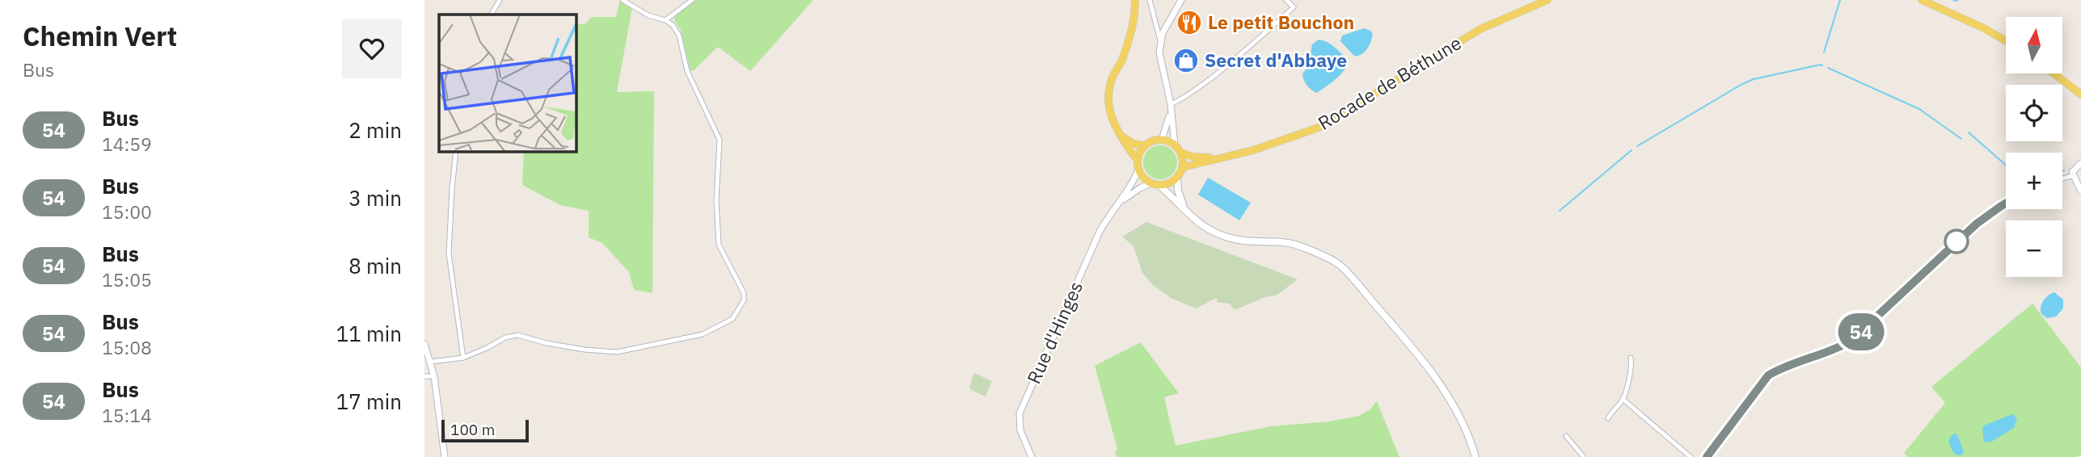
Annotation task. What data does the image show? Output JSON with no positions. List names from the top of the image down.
{
  "streets": {
    "main road": ["Rocade de Béthune"],
    "street": ["Rue d'Hinges"]
  },
  "crossings": [
    ["Rocade de Béthune", "Rue d'Hinges"]
  ],
  "places": {
    "restaurant": ["Le petit Bouchon"],
    "shop": ["Secret d'Abbaye"]
  },
  "lines": ["bus line 54"],
  "scale_bar": "100 m",
  "north": "top",
  "page": {
    "heading": ["Chemin Vert", "Bus"],
    "on_map": "54",
    "map_buttons": ["+", "−"],
    "list": [
      {
        "mark": "54",
        "name": "Bus",
        "note": "14:59",
        "value": "2 min"
      },
      {
        "mark": "54",
        "name": "Bus",
        "note": "15:00",
        "value": "3 min"
      },
      {
        "mark": "54",
        "name": "Bus",
        "note": "15:05",
        "value": "8 min"
      },
      {
        "mark": "54",
        "name": "Bus",
        "note": "15:08",
        "value": "11 min"
      },
      {
        "mark": "54",
        "name": "Bus",
        "note": "15:14",
        "value": "17 min"
      }
    ],
    "scale": "100 m"
  }
}
